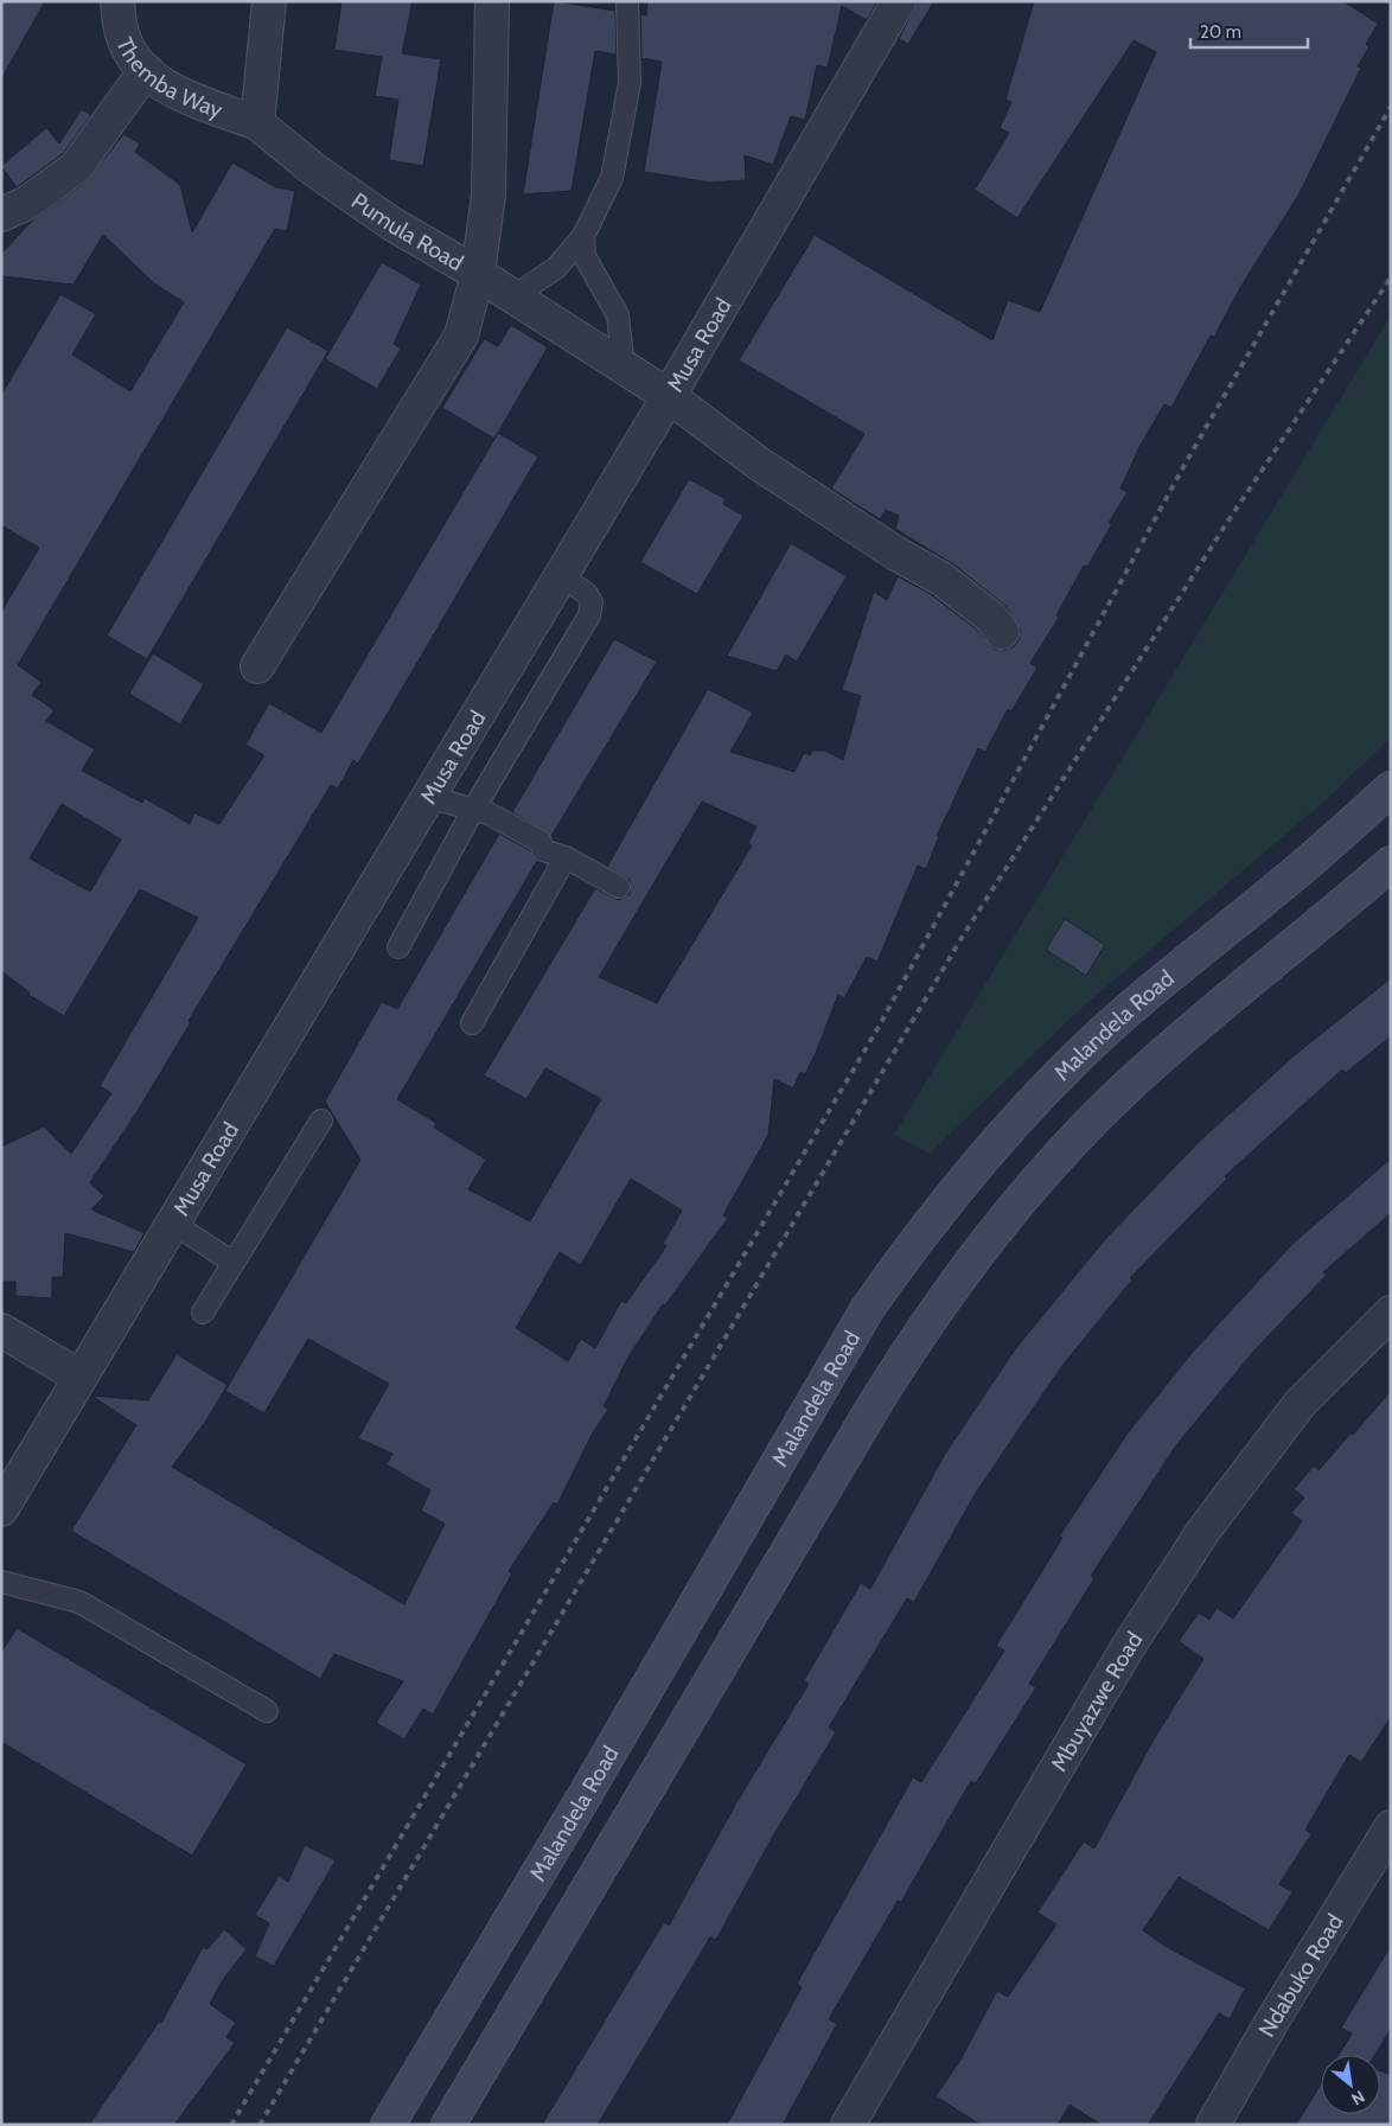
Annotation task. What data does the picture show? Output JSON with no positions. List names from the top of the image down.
{
  "streets": {
    "main road": ["Malandela Road"],
    "street": [
      "Themba Way",
      "Pumula Road",
      "Musa Road",
      "Mbuyazwe Road",
      "Ndabuko Road"
    ]
  },
  "crossings": [
    ["Themba Way", "Pumula Road"],
    ["Pumula Road", "Musa Road"]
  ],
  "scale_bar": "20 m",
  "north": "bottom right"
}
